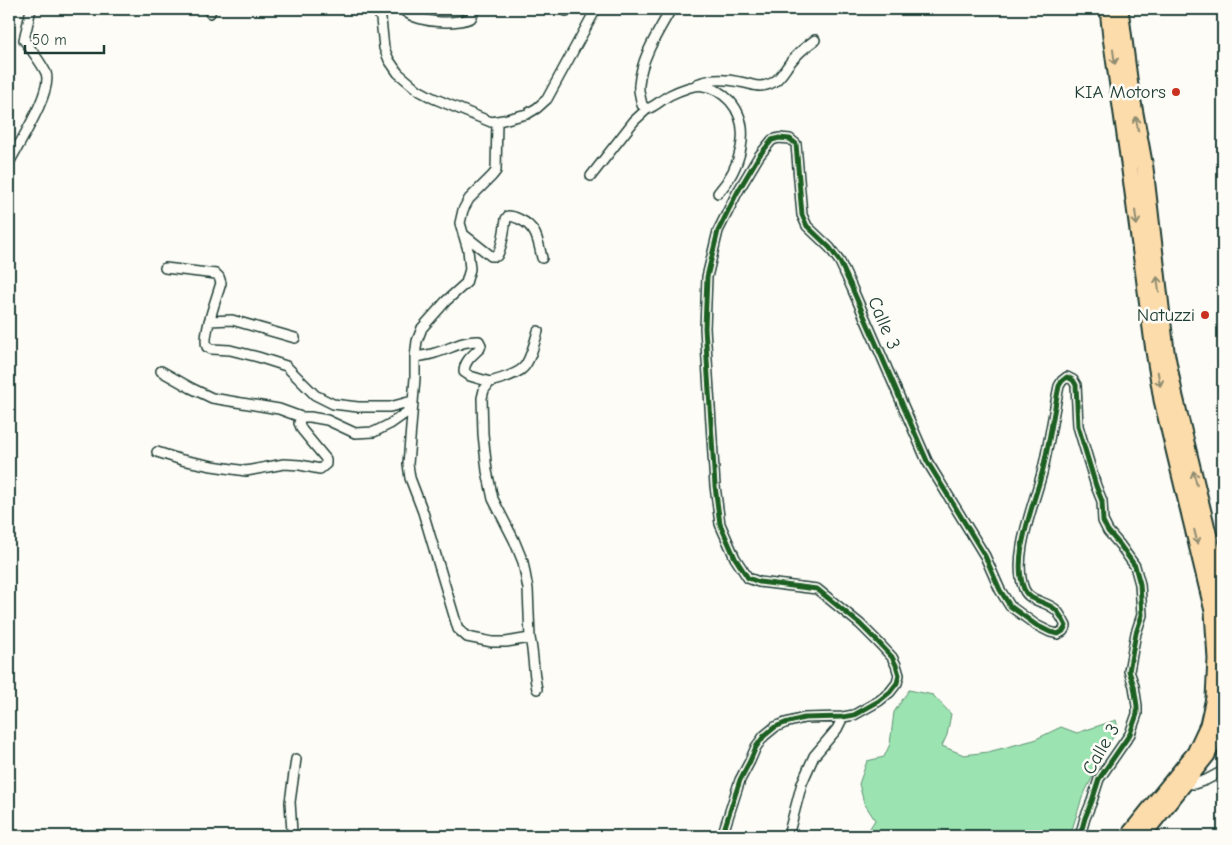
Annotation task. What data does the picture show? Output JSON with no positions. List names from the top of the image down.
{
  "streets": {
    "street": ["Calle 3"]
  },
  "places": ["KIA Motors", "Natuzzi"],
  "scale_bar": "50 m"
}
